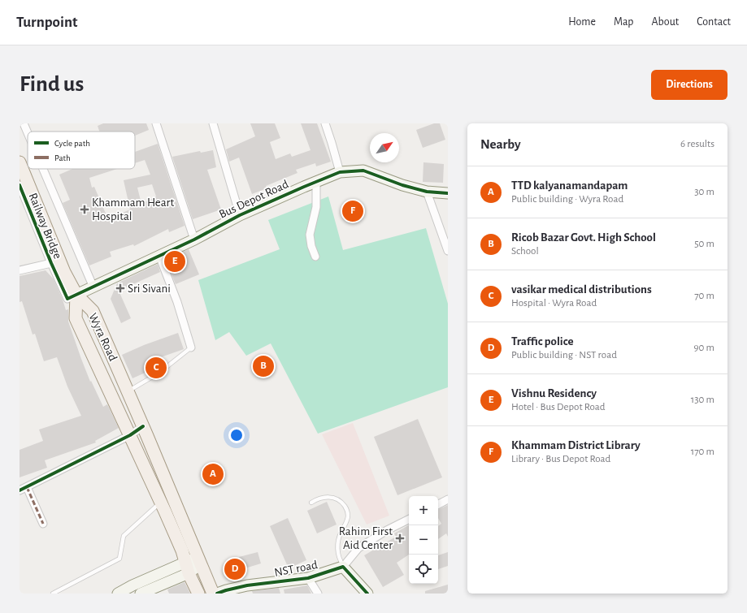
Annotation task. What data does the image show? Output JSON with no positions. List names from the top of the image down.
{
  "streets": {
    "main road": ["Railway Bridge", "Wyra Road"],
    "street": ["Bus Depot Road", "NST road"]
  },
  "crossings": [
    ["Bus Depot Road", "Railway Bridge"],
    ["Bus Depot Road", "Wyra Road"],
    ["Railway Bridge", "Wyra Road"]
  ],
  "places": {
    "health": ["Khammam Heart Hospital", "Sri Sivani", "Rahim First Aid Center"]
  },
  "legend": ["Cycle path", "Path"],
  "north": "top right",
  "page": {
    "header": "Turnpoint",
    "nav": [
      "Home",
      "Map",
      "About",
      "Contact"
    ],
    "buttons": "Directions",
    "title": "Find us",
    "heading": ["Nearby", "6 results"],
    "list": [
      {
        "mark": "A",
        "name": "TTD kalyanamandapam",
        "note": "Public building · Wyra Road",
        "value": "30 m"
      },
      {
        "mark": "B",
        "name": "Ricob Bazar Govt. High School",
        "note": "School",
        "value": "50 m"
      },
      {
        "mark": "C",
        "name": "vasikar medical distributions",
        "note": "Hospital · Wyra Road",
        "value": "70 m"
      },
      {
        "mark": "D",
        "name": "Traffic police",
        "note": "Public building · NST road",
        "value": "90 m"
      },
      {
        "mark": "E",
        "name": "Vishnu Residency",
        "note": "Hotel · Bus Depot Road",
        "value": "130 m"
      },
      {
        "mark": "F",
        "name": "Khammam District Library",
        "note": "Library · Bus Depot Road",
        "value": "170 m"
      }
    ],
    "pins": [
      "F",
      "E",
      "B",
      "C",
      "A",
      "D"
    ],
    "map_buttons": ["+", "−"]
  }
}
